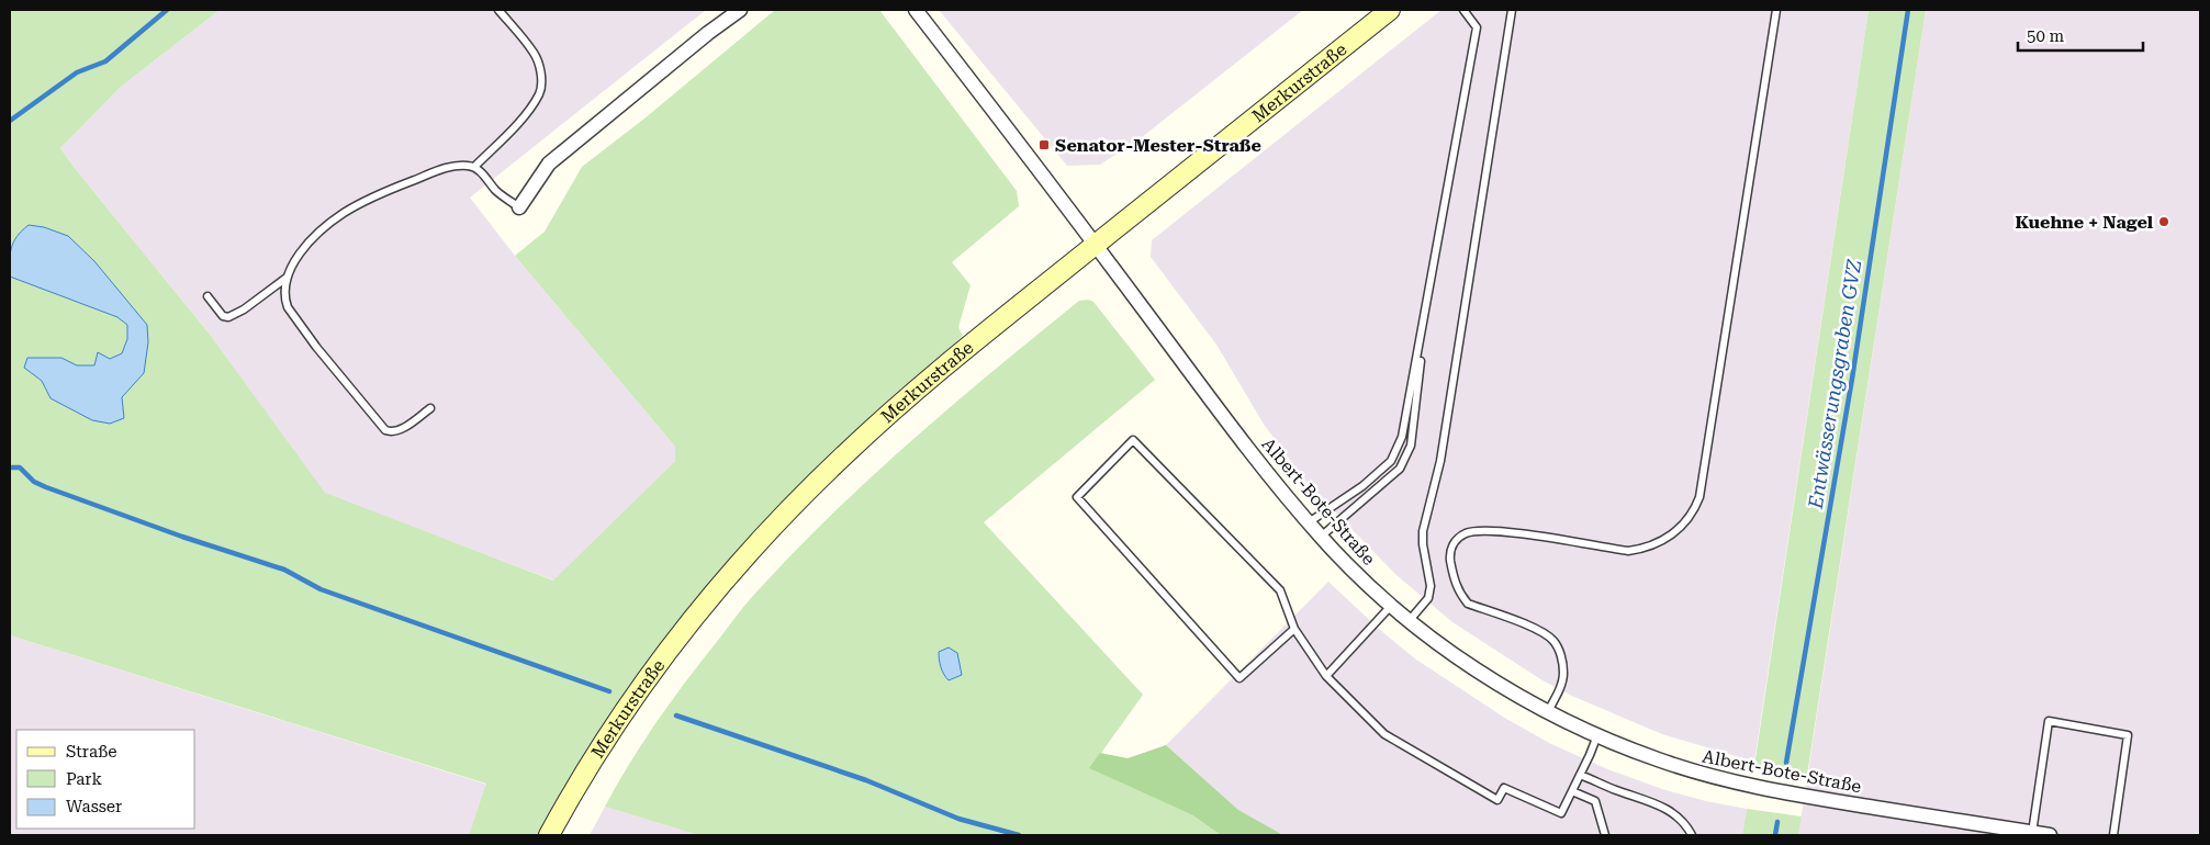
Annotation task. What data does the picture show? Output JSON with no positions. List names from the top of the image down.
{
  "streets": {
    "street": ["Merkurstraße", "Albert-Bote-Straße"]
  },
  "crossings": [
    ["Merkurstraße", "Albert-Bote-Straße"]
  ],
  "water": ["Entwässerungsgraben GVZ"],
  "places": {
    "transit": ["Senator-Mester-Straße"],
    "other": ["Kuehne + Nagel"]
  },
  "legend": ["Straße", "Park", "Wasser"],
  "scale_bar": "50 m"
}
